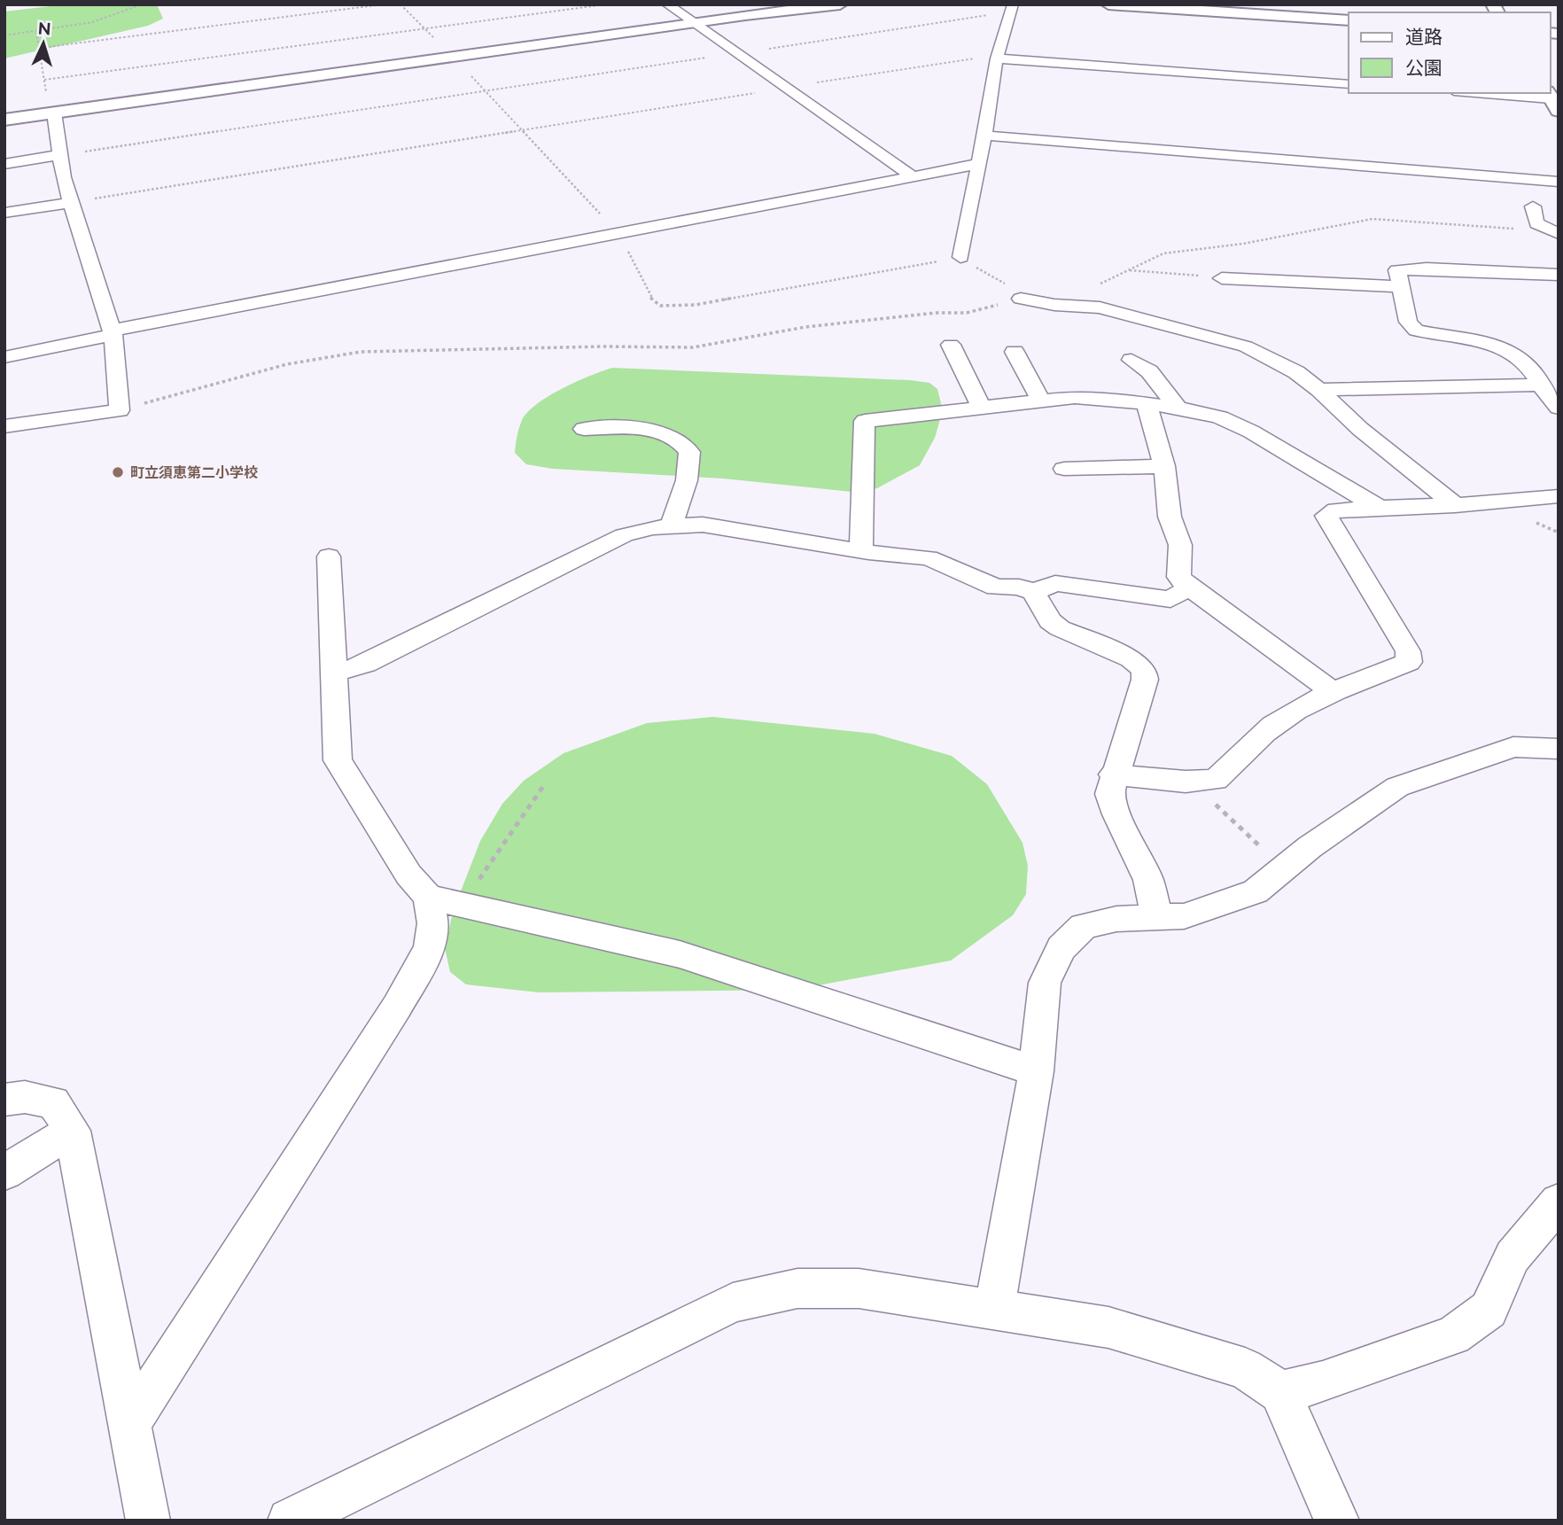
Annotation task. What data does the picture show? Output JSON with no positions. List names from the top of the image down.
{
  "places": ["町立須恵第二小学校"],
  "legend": ["道路", "公園"],
  "north": "top"
}
